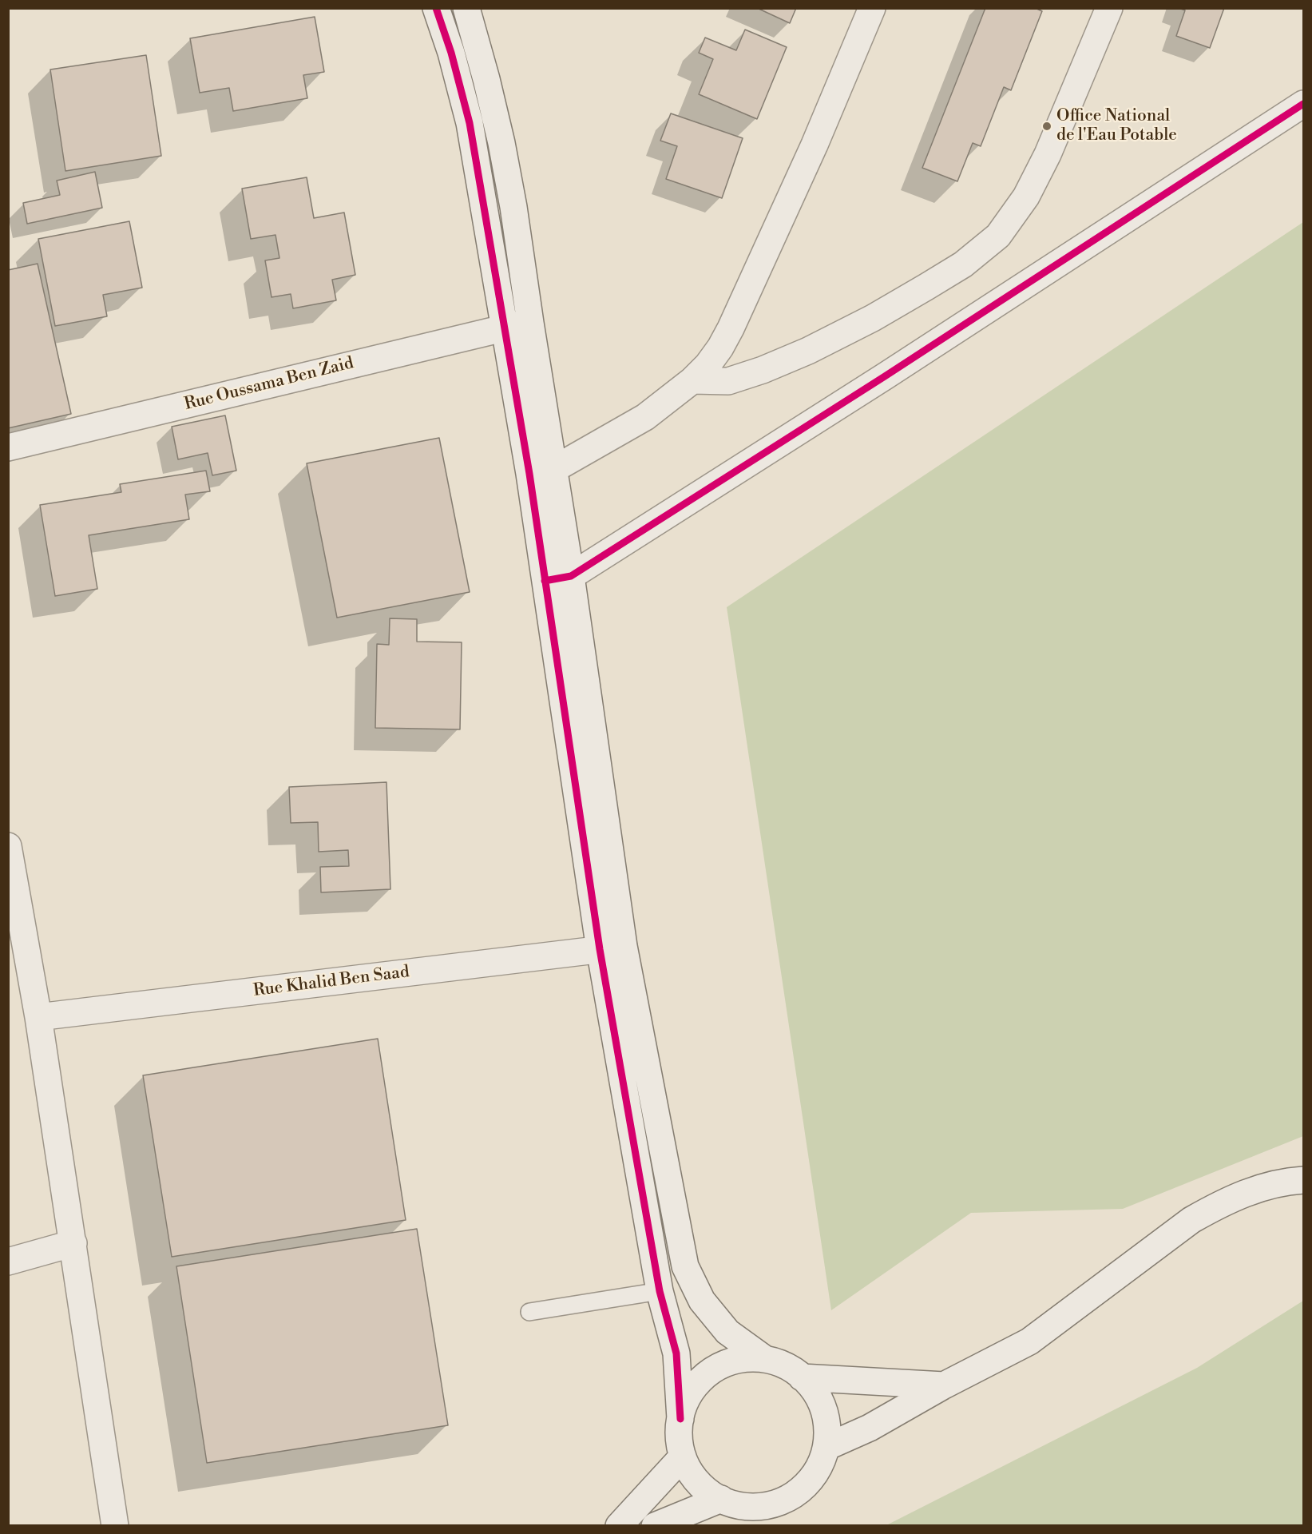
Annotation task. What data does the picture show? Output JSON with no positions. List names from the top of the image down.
{
  "streets": {
    "street": ["Rue Oussama Ben Zaid", "Rue Khalid Ben Saad"]
  },
  "places": ["Office National de l'Eau Potable"]
}
